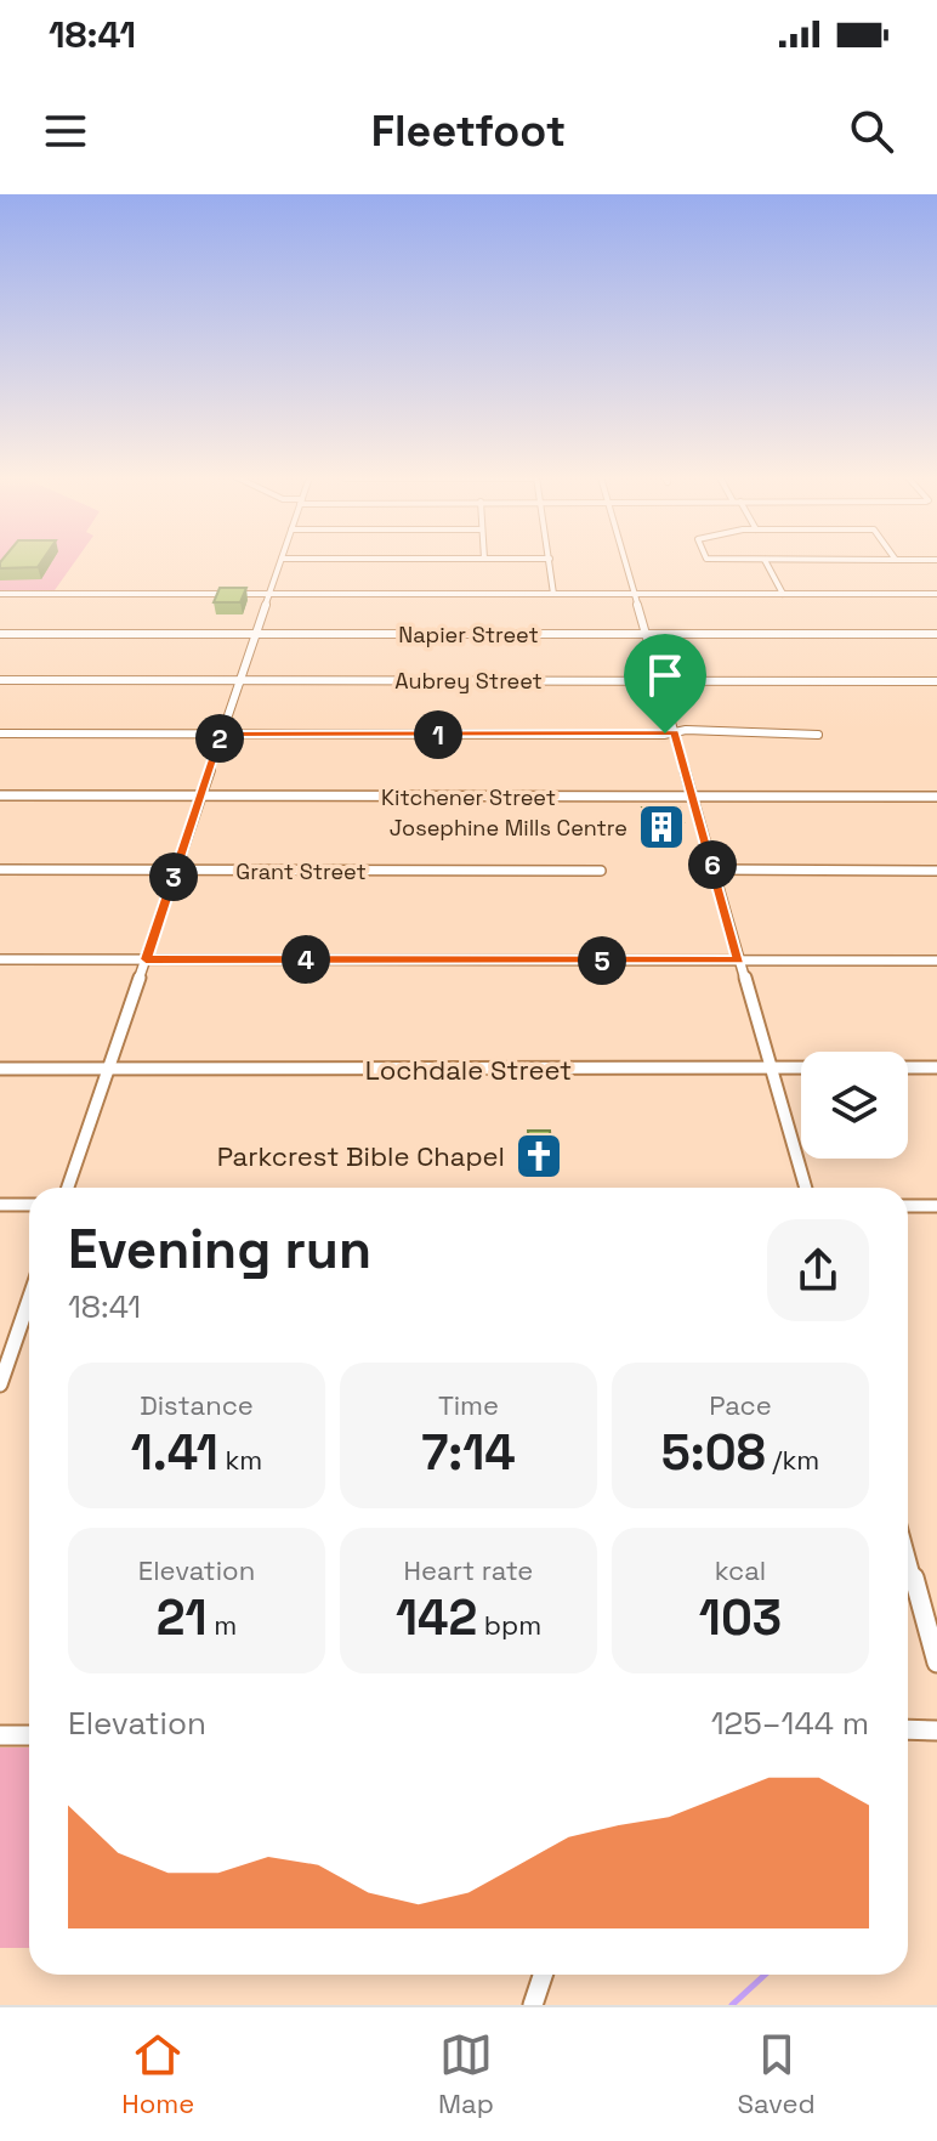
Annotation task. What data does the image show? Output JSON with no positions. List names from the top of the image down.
{
  "streets": {
    "street": [
      "Napier Street",
      "Aubrey Street",
      "Kitchener Street",
      "Grant Street",
      "Lochdale Street"
    ]
  },
  "places": {
    "building": ["Josephine Mills Centre"],
    "church": ["Parkcrest Bible Chapel"]
  },
  "page": {
    "status": "18:41",
    "header": "Fleetfoot",
    "pins": [
      "1",
      "2",
      "6",
      "3",
      "4",
      "5"
    ],
    "heading": ["Evening run", "18:41"],
    "stats": [
      ["Distance", "1.41 km"],
      ["Time", "7:14"],
      ["Pace", "5:08 /km"],
      ["Elevation", "21 m"],
      ["Heart rate", "142 bpm"],
      ["kcal", "103"]
    ],
    "chart": ["Elevation", "125–144 m"],
    "tabs": ["Home", "Map", "Saved"]
  }
}
